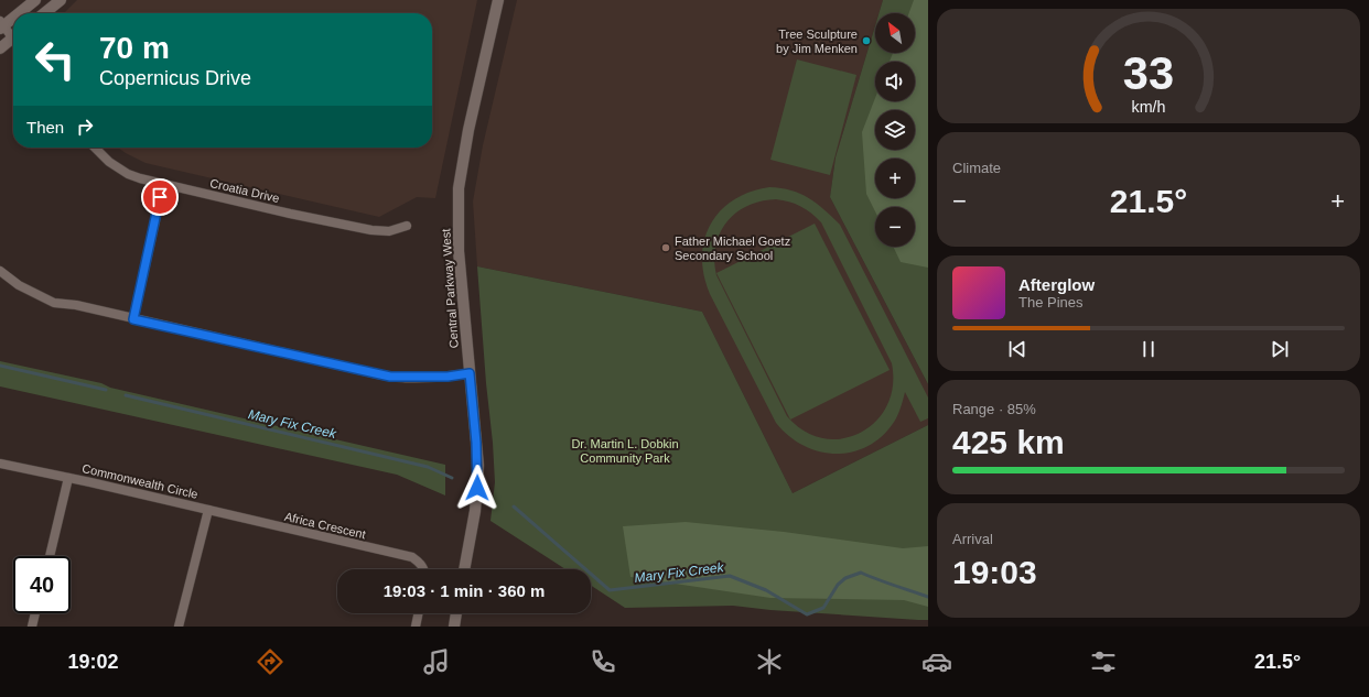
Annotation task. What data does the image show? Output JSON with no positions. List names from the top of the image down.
{
  "streets": {
    "street": [
      "Croatia Drive",
      "Central Parkway West",
      "Commonwealth Circle",
      "Africa Crescent"
    ]
  },
  "crossings": [
    ["Commonwealth Circle", "Africa Crescent"]
  ],
  "water": ["Mary Fix Creek"],
  "parks": ["Dr. Martin L. Dobkin Community Park"],
  "places": ["Tree Sculpture by Jim Menken", "Father Michael Goetz Secondary School"],
  "north": "top left",
  "page": {
    "map_buttons": ["+", "−"],
    "turn": ["70 m", "Copernicus Drive"],
    "then": "Then",
    "tile": [
      "Climate",
      ["Range · 85%", "425 km"],
      ["Arrival", "19:03"]
    ],
    "heat": ["−", "21.5°", "+"],
    "song": ["Afterglow", "The Pines"],
    "limit": "40",
    "trip": "19:03 · 1 min · 360 m",
    "tabs": ["19:02", "21.5°"],
    "gauge": ["33", "km/h"]
  }
}
